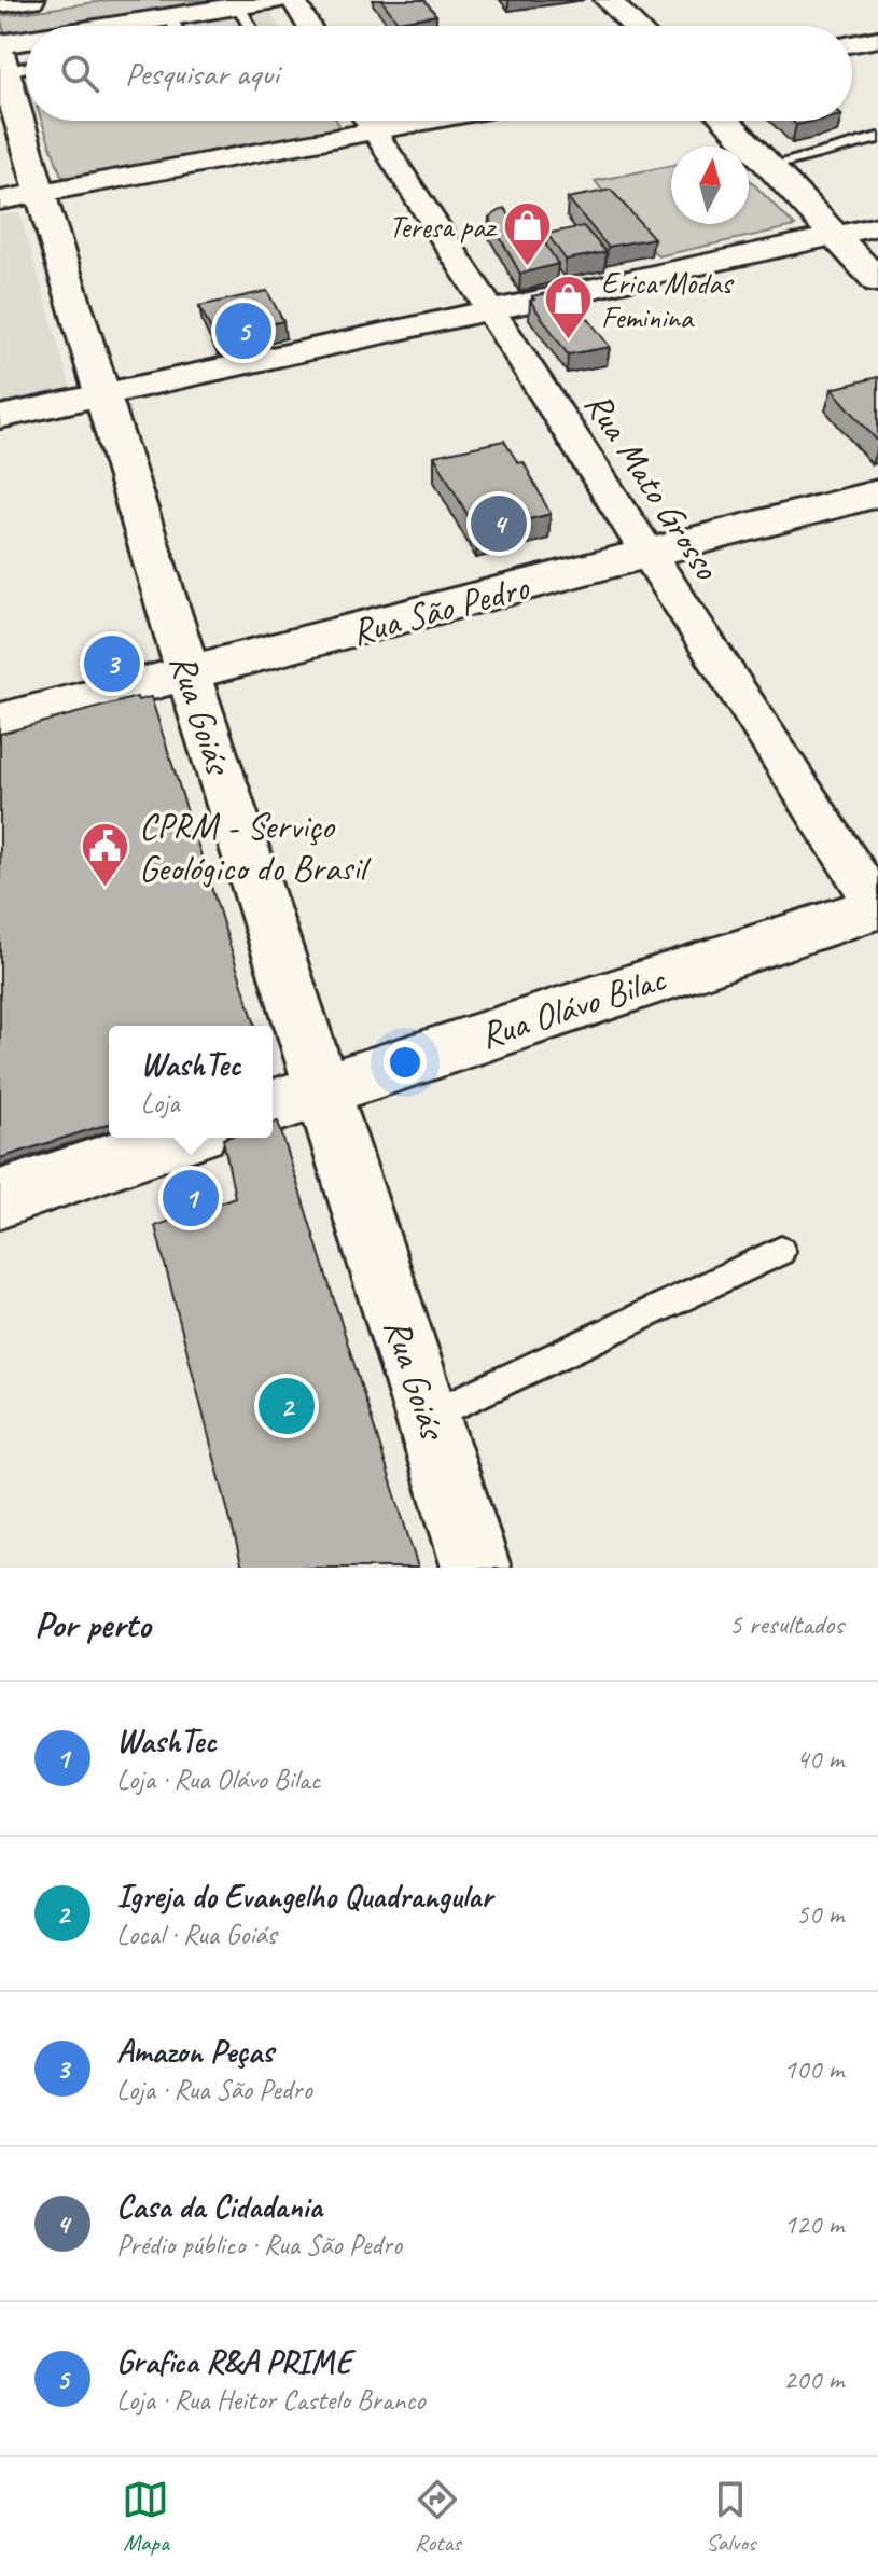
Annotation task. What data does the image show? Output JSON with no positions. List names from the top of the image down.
{
  "streets": {
    "street": [
      "Rua Mato Grosso",
      "Rua São Pedro",
      "Rua Goiás",
      "Rua Olávo Bilac"
    ]
  },
  "crossings": [
    ["Rua Mato Grosso", "Rua São Pedro"],
    ["Rua Mato Grosso", "Rua Olávo Bilac"],
    ["Rua São Pedro", "Rua Goiás"],
    ["Rua Goiás", "Rua Olávo Bilac"]
  ],
  "places": {
    "shop": ["Teresa paz", "Erica Modas Feminina"],
    "public building": ["CPRM - Serviço Geológico do Brasil"]
  },
  "north": "top",
  "page": {
    "search": "Pesquisar aqui",
    "pins": [
      "5",
      "4",
      "3",
      "1",
      "2"
    ],
    "popup": ["WashTec", "Loja"],
    "heading": ["Por perto", "5 resultados"],
    "list": [
      {
        "mark": "1",
        "name": "WashTec",
        "note": "Loja · Rua Olávo Bilac",
        "value": "40 m"
      },
      {
        "mark": "2",
        "name": "Igreja do Evangelho Quadrangular",
        "note": "Local · Rua Goiás",
        "value": "50 m"
      },
      {
        "mark": "3",
        "name": "Amazon Peças",
        "note": "Loja · Rua São Pedro",
        "value": "100 m"
      },
      {
        "mark": "4",
        "name": "Casa da Cidadania",
        "note": "Prédio público · Rua São Pedro",
        "value": "120 m"
      },
      {
        "mark": "5",
        "name": "Grafica R&A PRIME",
        "note": "Loja · Rua Heitor Castelo Branco",
        "value": "200 m"
      }
    ],
    "nav": ["Mapa", "Rotas", "Salvos"]
  }
}
